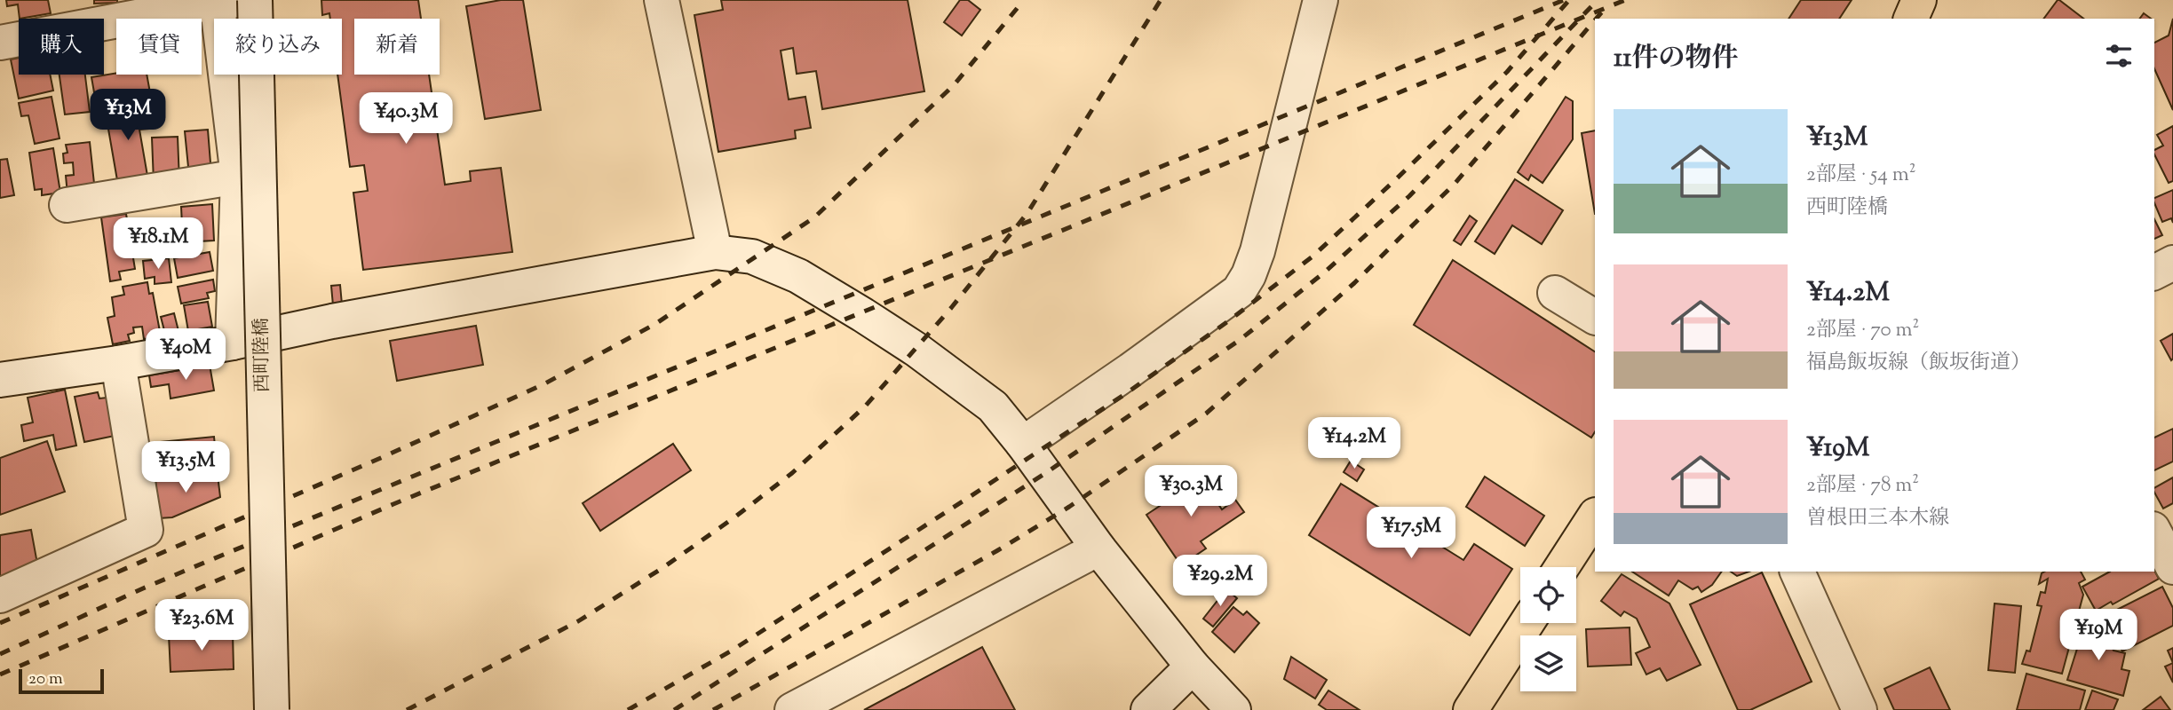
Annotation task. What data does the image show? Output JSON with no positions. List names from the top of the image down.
{
  "streets": {
    "street": ["西町陸橋"]
  },
  "scale_bar": "20 m",
  "page": {
    "chip": [
      "購入",
      "賃貸",
      "絞り込み",
      "新着"
    ],
    "heading": "11件の物件",
    "price": [
      "¥13M",
      "¥40.3M",
      "¥18.1M",
      "¥40M",
      "¥14.2M",
      "¥13.5M",
      "¥30.3M",
      "¥17.5M",
      "¥29.2M",
      "¥23.6M",
      "¥19M"
    ],
    "list": [
      {
        "name": "¥13M",
        "note": "2部屋 · 54 m² · 西町陸橋"
      },
      {
        "name": "¥14.2M",
        "note": "2部屋 · 70 m² · 福島飯坂線（飯坂街道）"
      },
      {
        "name": "¥19M",
        "note": "2部屋 · 78 m² · 曽根田三本木線"
      }
    ],
    "scale": "20 m"
  }
}
